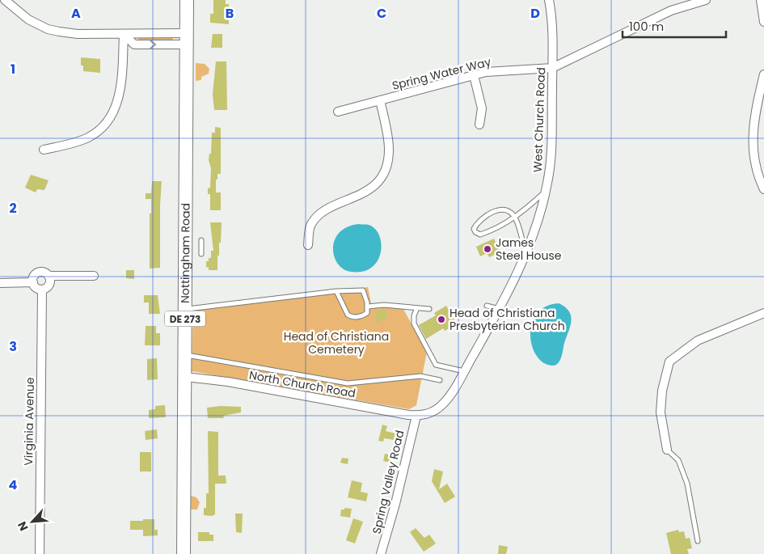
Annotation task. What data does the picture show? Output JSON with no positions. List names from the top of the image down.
{
  "streets": {
    "main road": ["Nottingham Road", "DE 273"],
    "street": [
      "Spring Water Way",
      "West Church Road",
      "North Church Road",
      "Virginia Avenue",
      "Spring Valley Road"
    ]
  },
  "crossings": [
    ["Spring Water Way", "West Church Road"],
    ["West Church Road", "North Church Road"],
    ["West Church Road", "Spring Valley Road"],
    ["Nottingham Road", "North Church Road"],
    ["North Church Road", "Spring Valley Road"]
  ],
  "parks": ["Head of Christiana Cemetery"],
  "places": ["James Steel House", "Head of Christiana Presbyterian Church"],
  "scale_bar": "100 m",
  "north": "bottom left",
  "grid": {
    "columns": [
      "A",
      "B",
      "C",
      "D"
    ],
    "rows": [
      "1",
      "2",
      "3",
      "4"
    ]
  }
}
